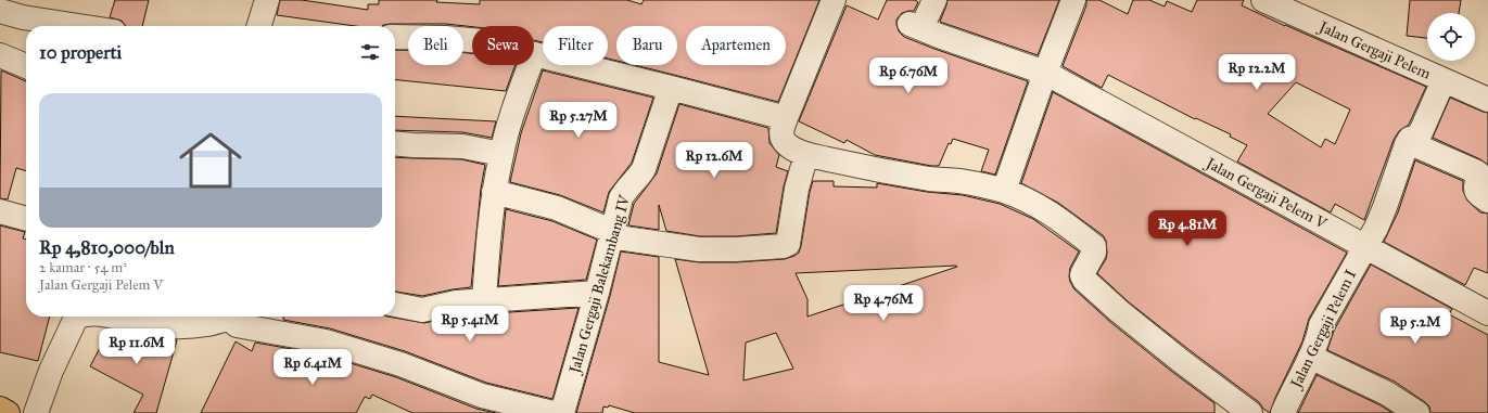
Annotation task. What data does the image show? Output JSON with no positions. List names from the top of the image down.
{
  "streets": {
    "street": [
      "Jalan Gergaji Pelem",
      "Jalan Gergaji Pelem V",
      "Jalan Gergaji Balekambang IV",
      "Jalan Gergaji Pelem I"
    ]
  },
  "crossings": [
    ["Jalan Gergaji Pelem V", "Jalan Gergaji Pelem I"]
  ],
  "page": {
    "chip": [
      "Beli",
      "Sewa",
      "Filter",
      "Baru",
      "Apartemen"
    ],
    "heading": "10 properti",
    "price": [
      "Rp 12.2M",
      "Rp 6.76M",
      "Rp 5.27M",
      "Rp 12.6M",
      "Rp 4.81M",
      "Rp 4.76M",
      "Rp 5.41M",
      "Rp 5.2M",
      "Rp 11.6M",
      "Rp 6.41M"
    ],
    "list": [
      {
        "name": "Rp 4,810,000/bln",
        "note": "2 kamar · 54 m² · Jalan Gergaji Pelem V"
      }
    ]
  }
}
